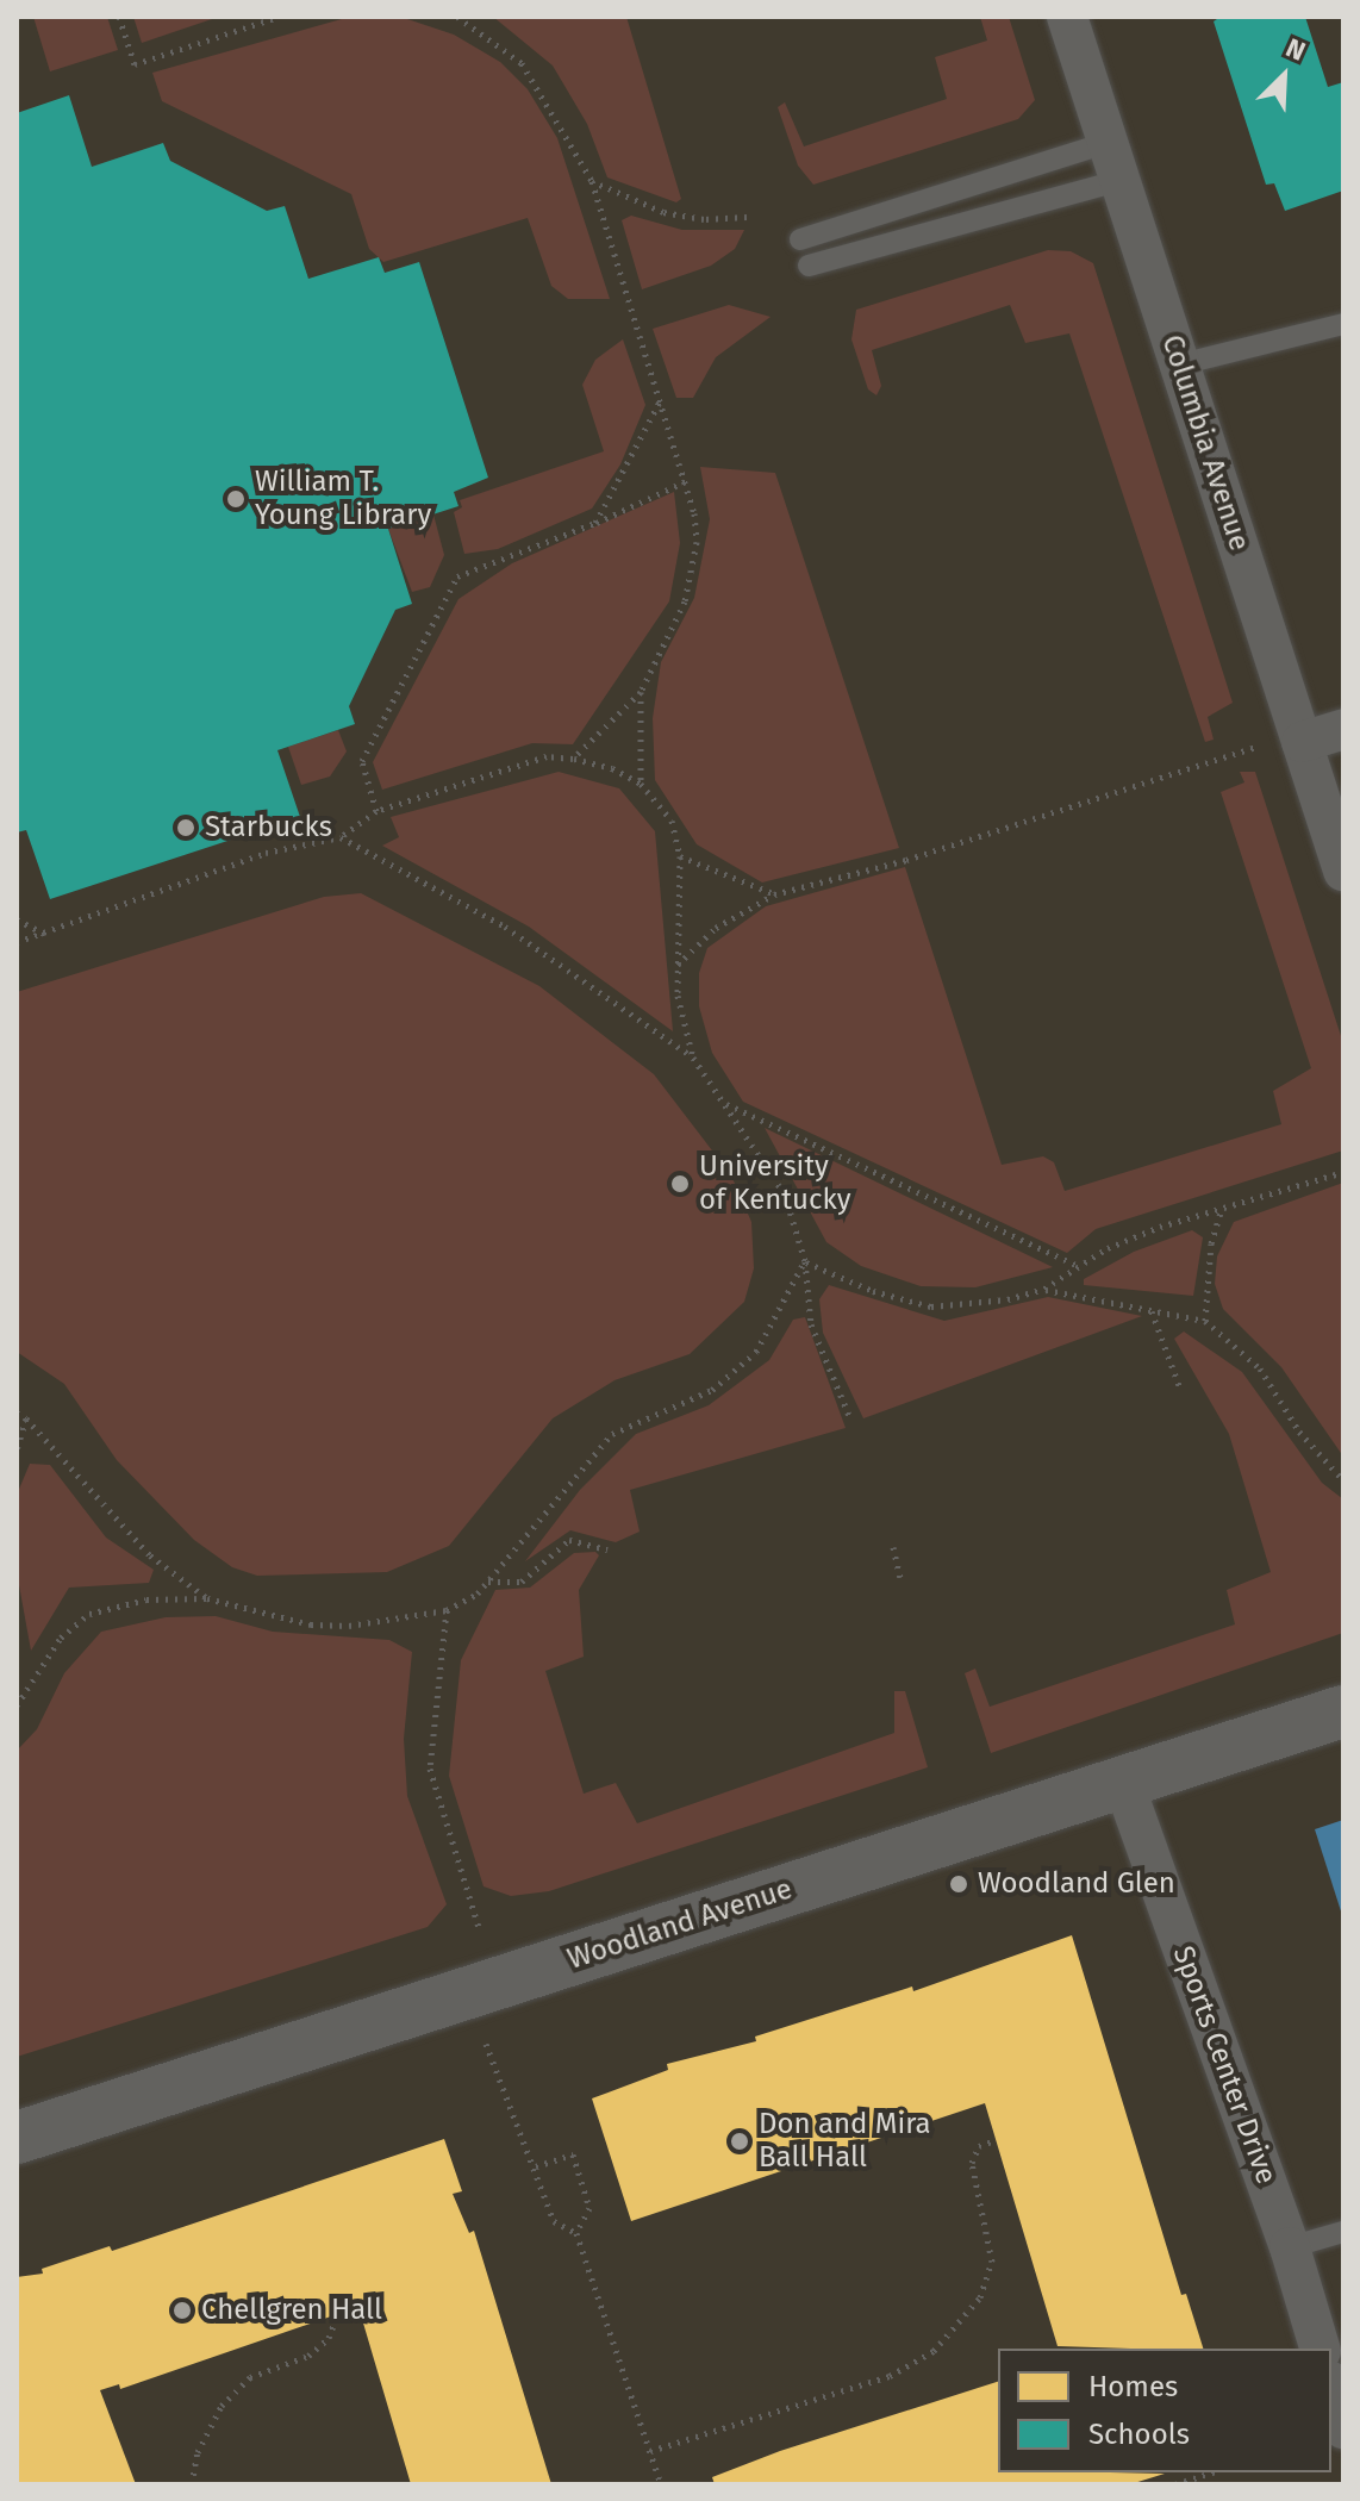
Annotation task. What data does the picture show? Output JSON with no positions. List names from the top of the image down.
{
  "streets": {
    "street": ["Columbia Avenue", "Woodland Avenue", "Sports Center Drive"]
  },
  "crossings": [
    ["Woodland Avenue", "Sports Center Drive"]
  ],
  "places": [
    "William T. Young Library",
    "Starbucks",
    "University of Kentucky",
    "Woodland Glen",
    "Don and Mira Ball Hall",
    "Chellgren Hall"
  ],
  "legend": ["Homes", "Schools"],
  "north": "top right"
}
